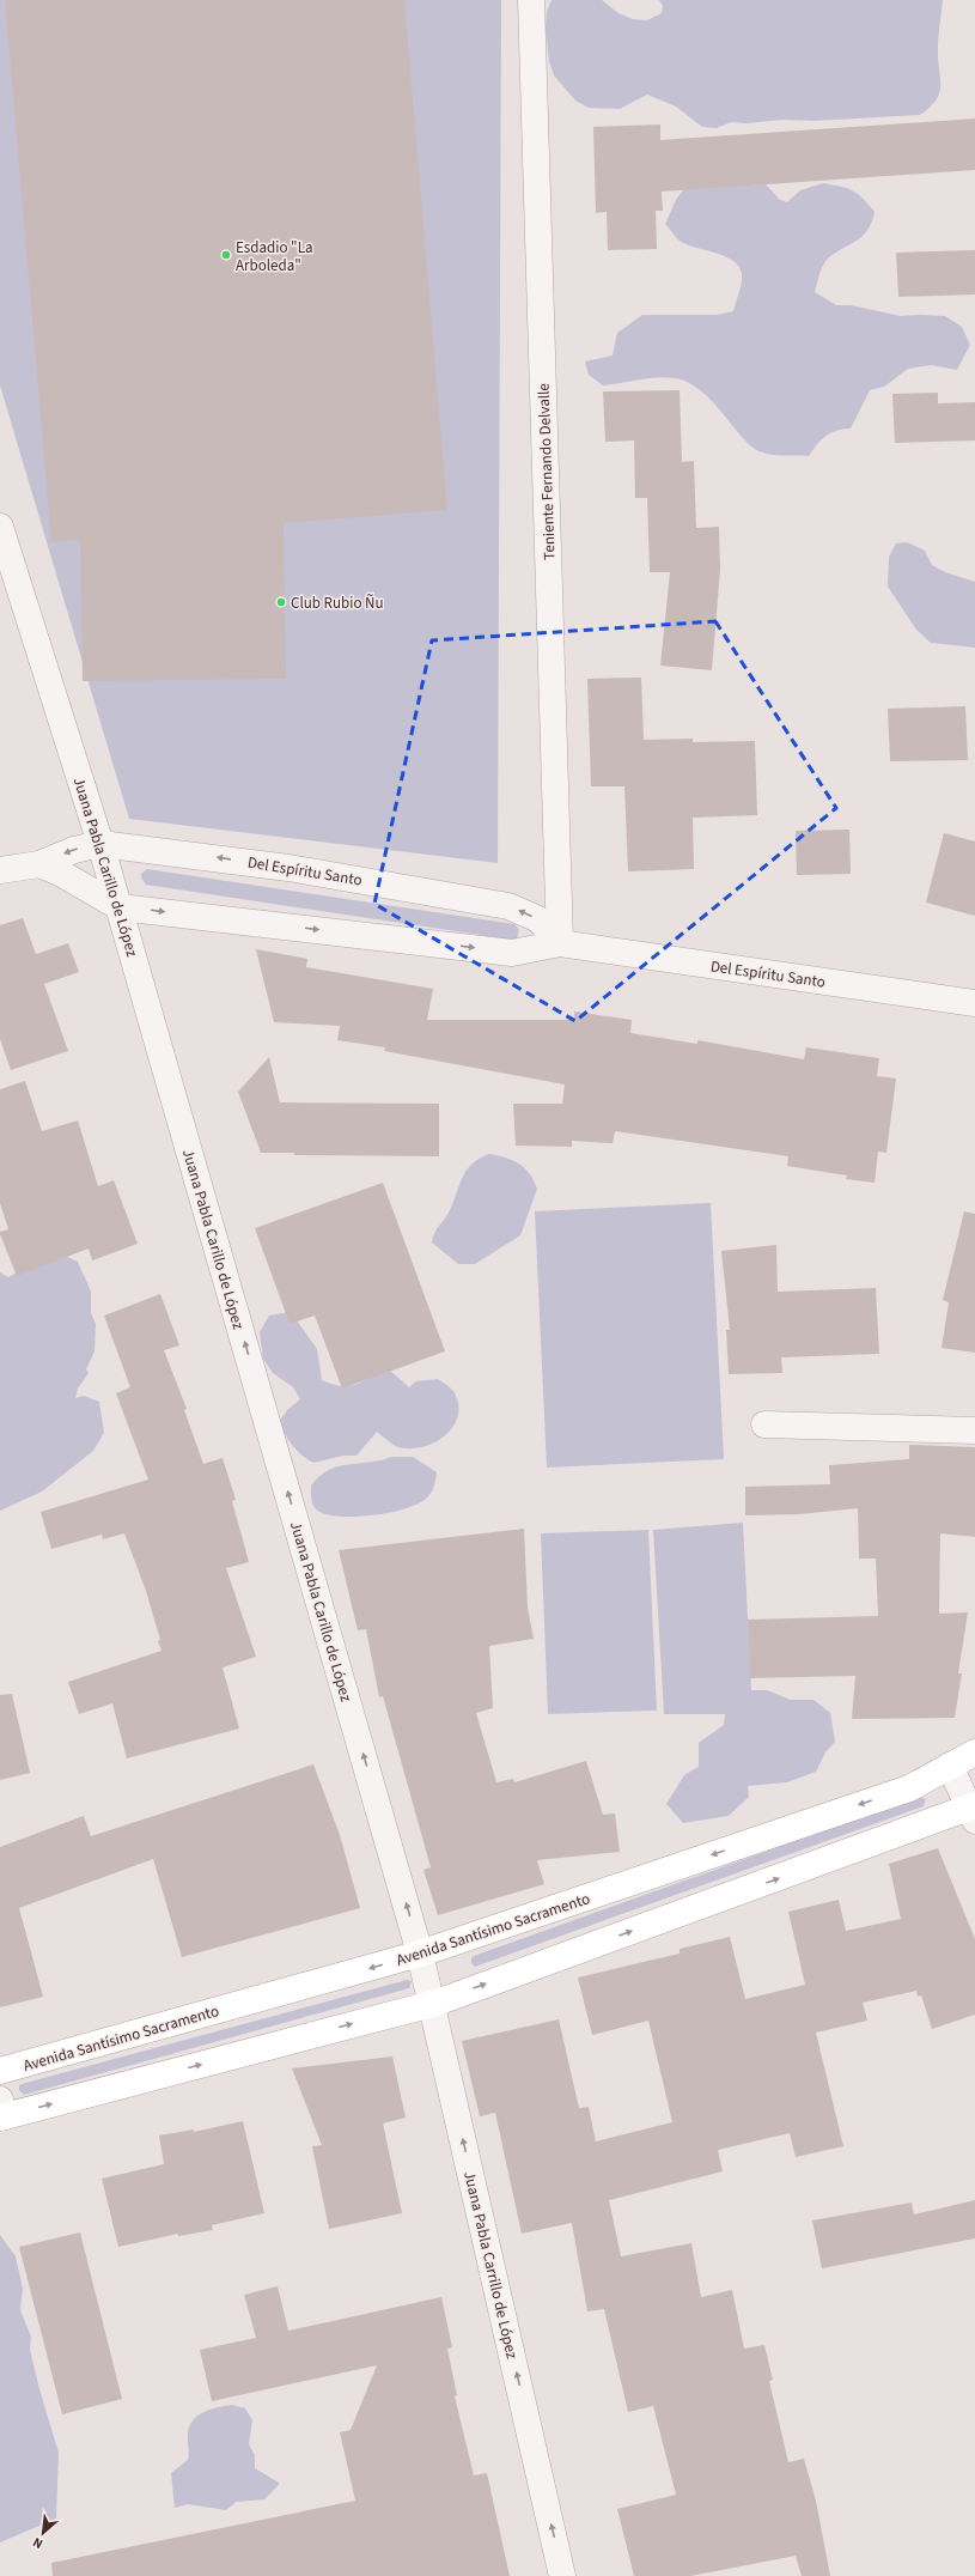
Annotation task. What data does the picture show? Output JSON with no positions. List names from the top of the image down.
{
  "streets": {
    "main road": ["Avenida Santísimo Sacramento"],
    "street": [
      "Teniente Fernando Delvalle",
      "Juana Pabla Carillo de López",
      "Del Espíritu Santo",
      "Juana Pabla Carrillo de López"
    ]
  },
  "crossings": [
    ["Teniente Fernando Delvalle", "Del Espíritu Santo"],
    ["Juana Pabla Carillo de López", "Del Espíritu Santo"],
    ["Juana Pabla Carillo de López", "Avenida Santísimo Sacramento"],
    ["Juana Pabla Carillo de López", "Juana Pabla Carrillo de López"],
    ["Avenida Santísimo Sacramento", "Juana Pabla Carrillo de López"]
  ],
  "one_way": ["Juana Pabla Carillo de López", "Juana Pabla Carrillo de López"],
  "places": ["Esdadio \"La Arboleda\"", "Club Rubio Ñu"],
  "north": "bottom left"
}
